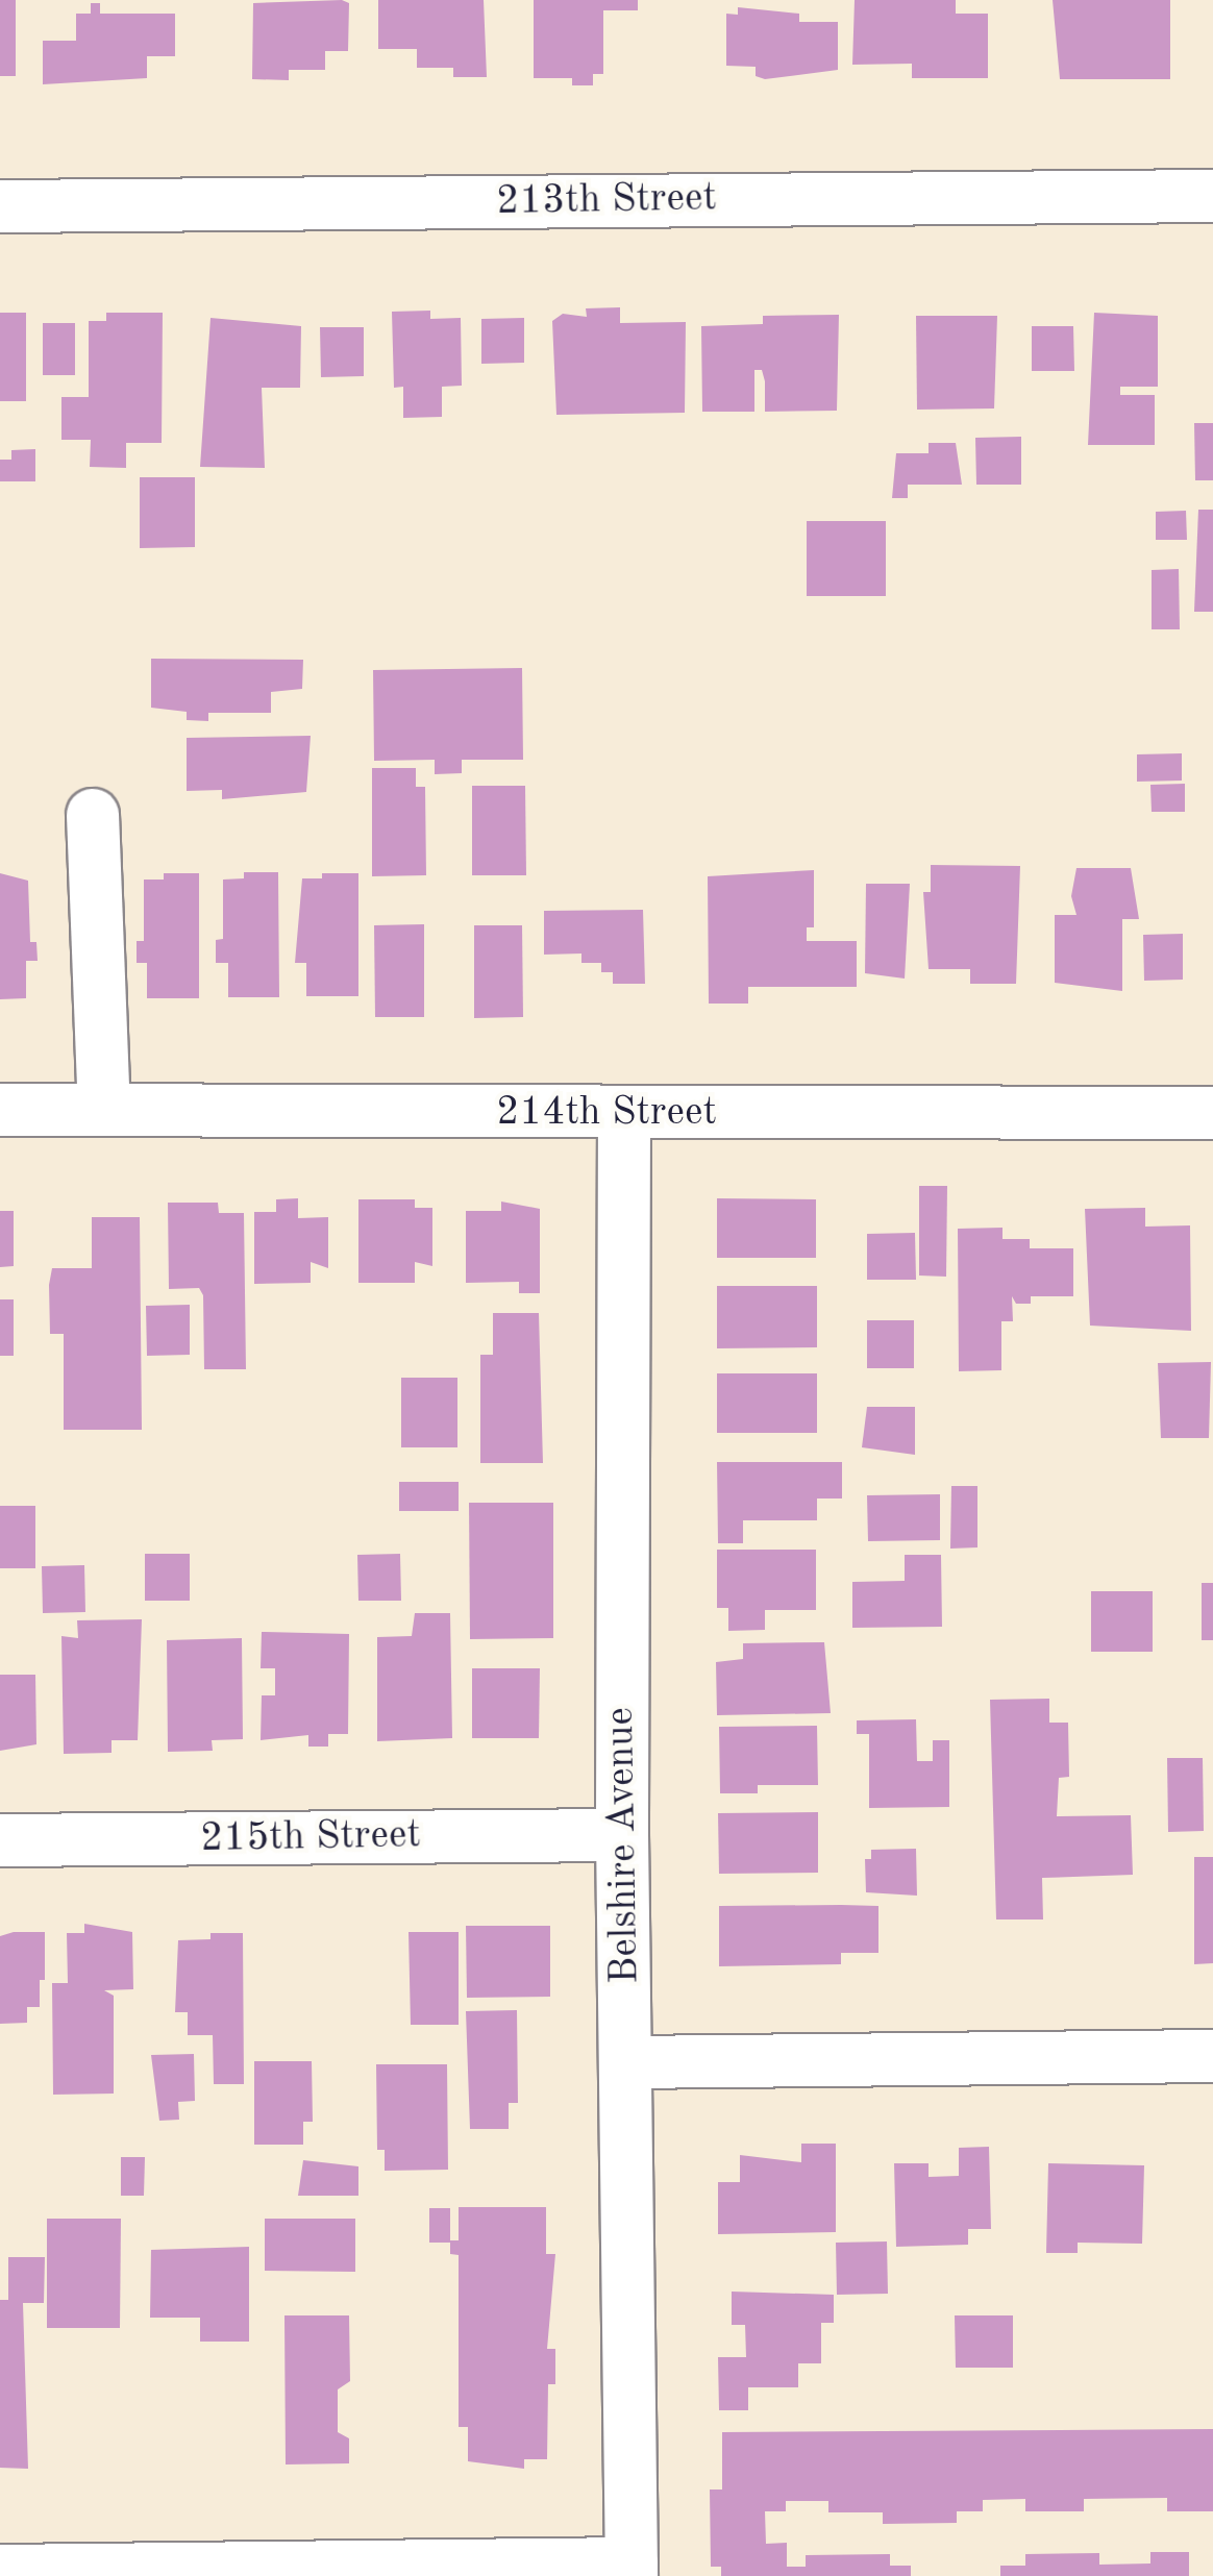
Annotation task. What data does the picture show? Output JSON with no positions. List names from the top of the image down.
{
  "streets": {
    "street": [
      "213th Street",
      "214th Street",
      "215th Street",
      "Belshire Avenue"
    ]
  },
  "crossings": [
    ["214th Street", "Belshire Avenue"],
    ["215th Street", "Belshire Avenue"]
  ]
}
